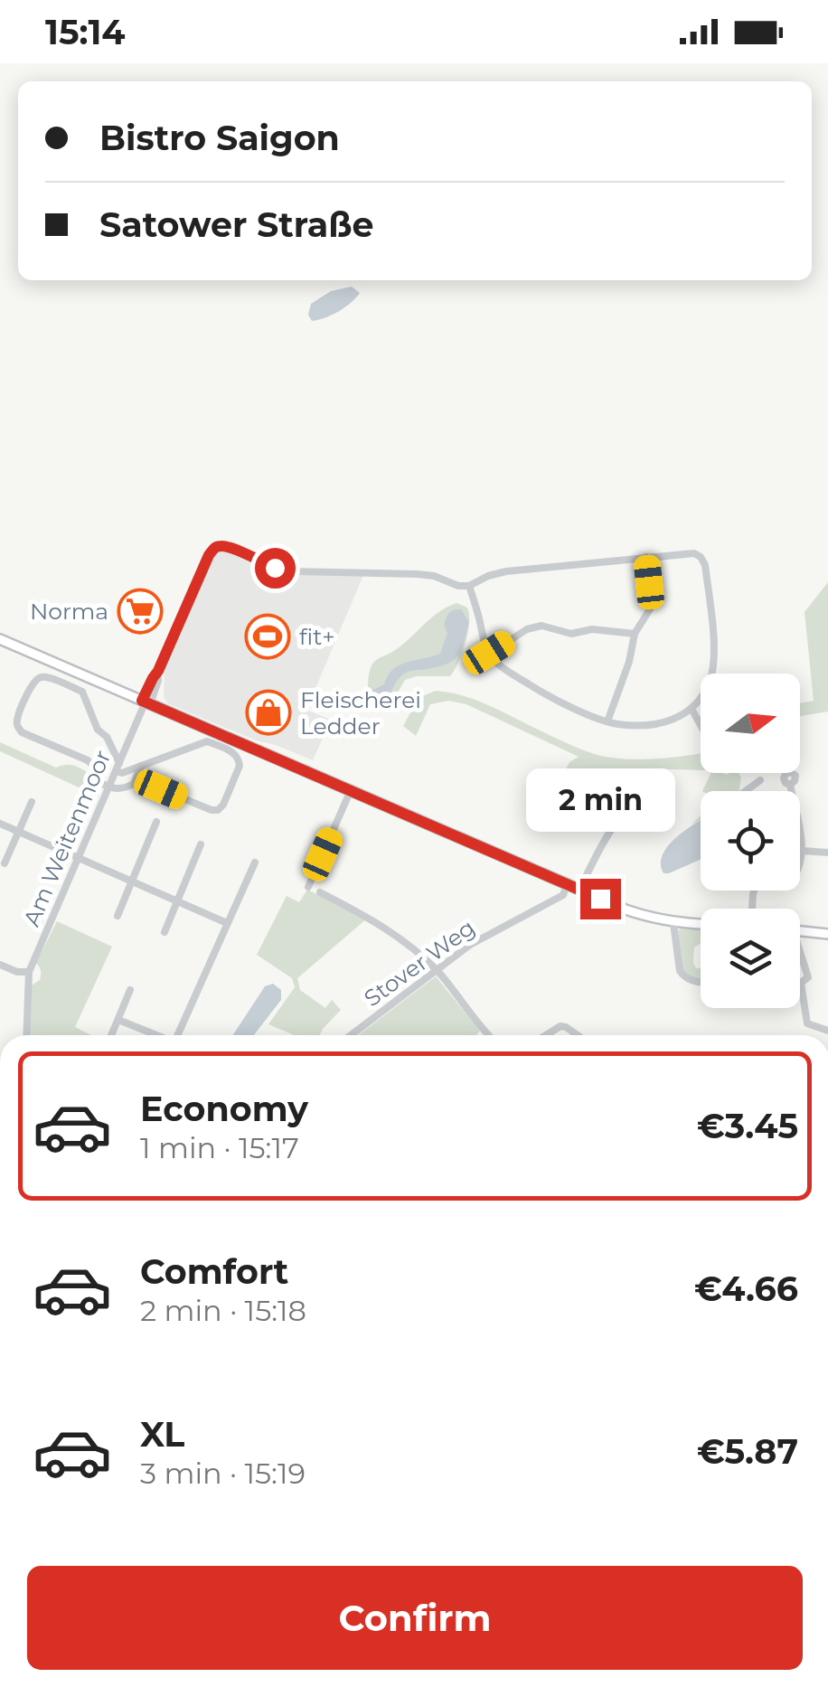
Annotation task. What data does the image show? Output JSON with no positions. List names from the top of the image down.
{
  "streets": {
    "street": ["Am Weitenmoor", "Stover Weg"]
  },
  "places": {
    "supermarket": ["Norma"],
    "sports": ["fit+"],
    "shop": ["Fleischerei Ledder"]
  },
  "north": "right",
  "page": {
    "status": "15:14",
    "banner": ["Bistro Saigon", "Satower Straße"],
    "bubble": "2 min",
    "list": [
      {
        "name": "Economy",
        "note": "1 min · 15:17",
        "value": "€3.45"
      },
      {
        "name": "Comfort",
        "note": "2 min · 15:18",
        "value": "€4.66"
      },
      {
        "name": "XL",
        "note": "3 min · 15:19",
        "value": "€5.87"
      }
    ],
    "buttons": "Confirm"
  }
}
